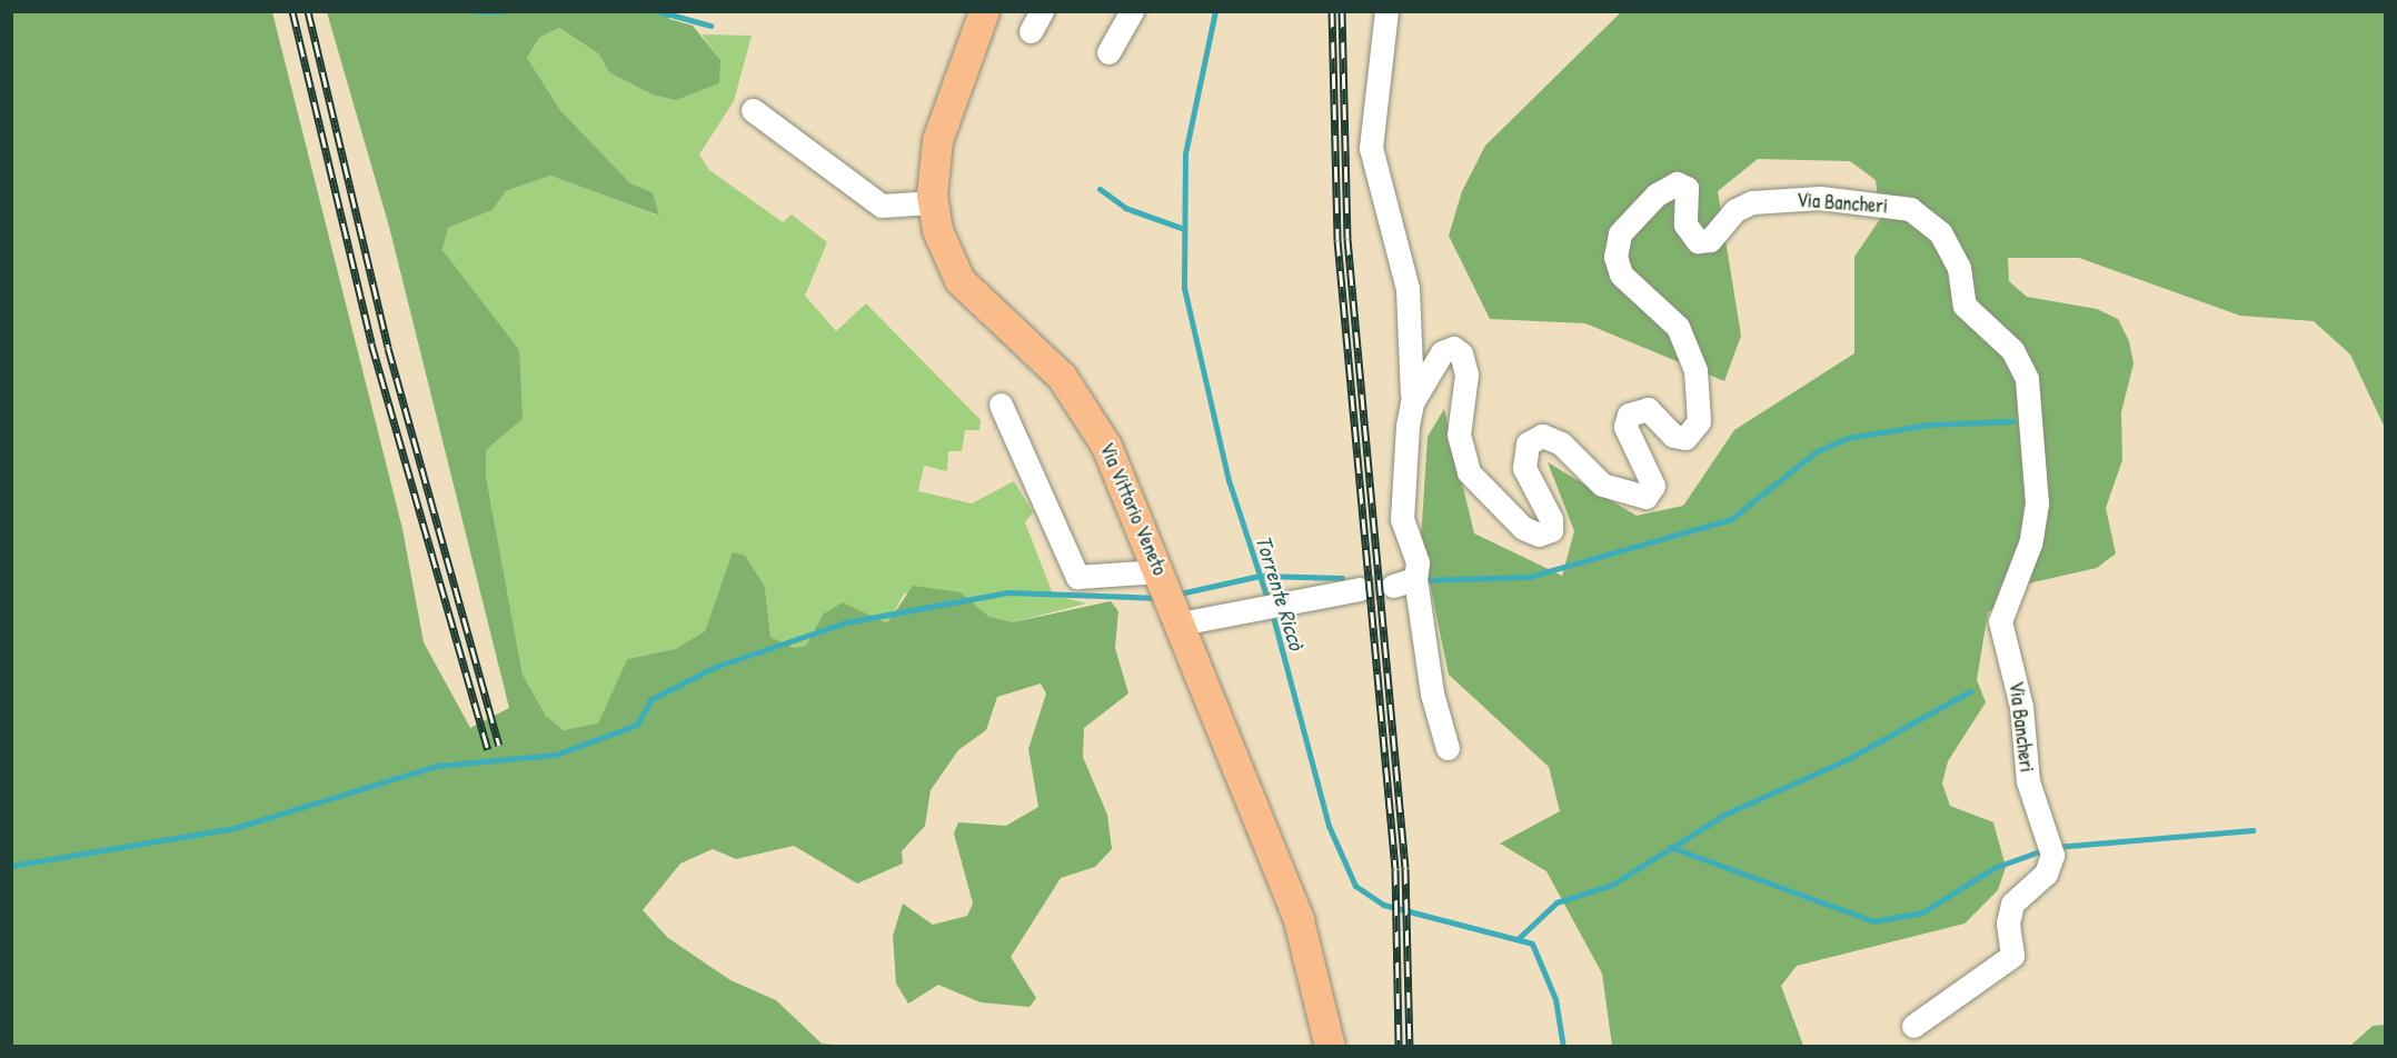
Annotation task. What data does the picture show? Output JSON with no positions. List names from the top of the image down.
{
  "streets": {
    "main road": ["Via Vittorio Veneto"],
    "street": ["Via Bancheri"]
  },
  "water": ["Torrente Riccò"]
}
